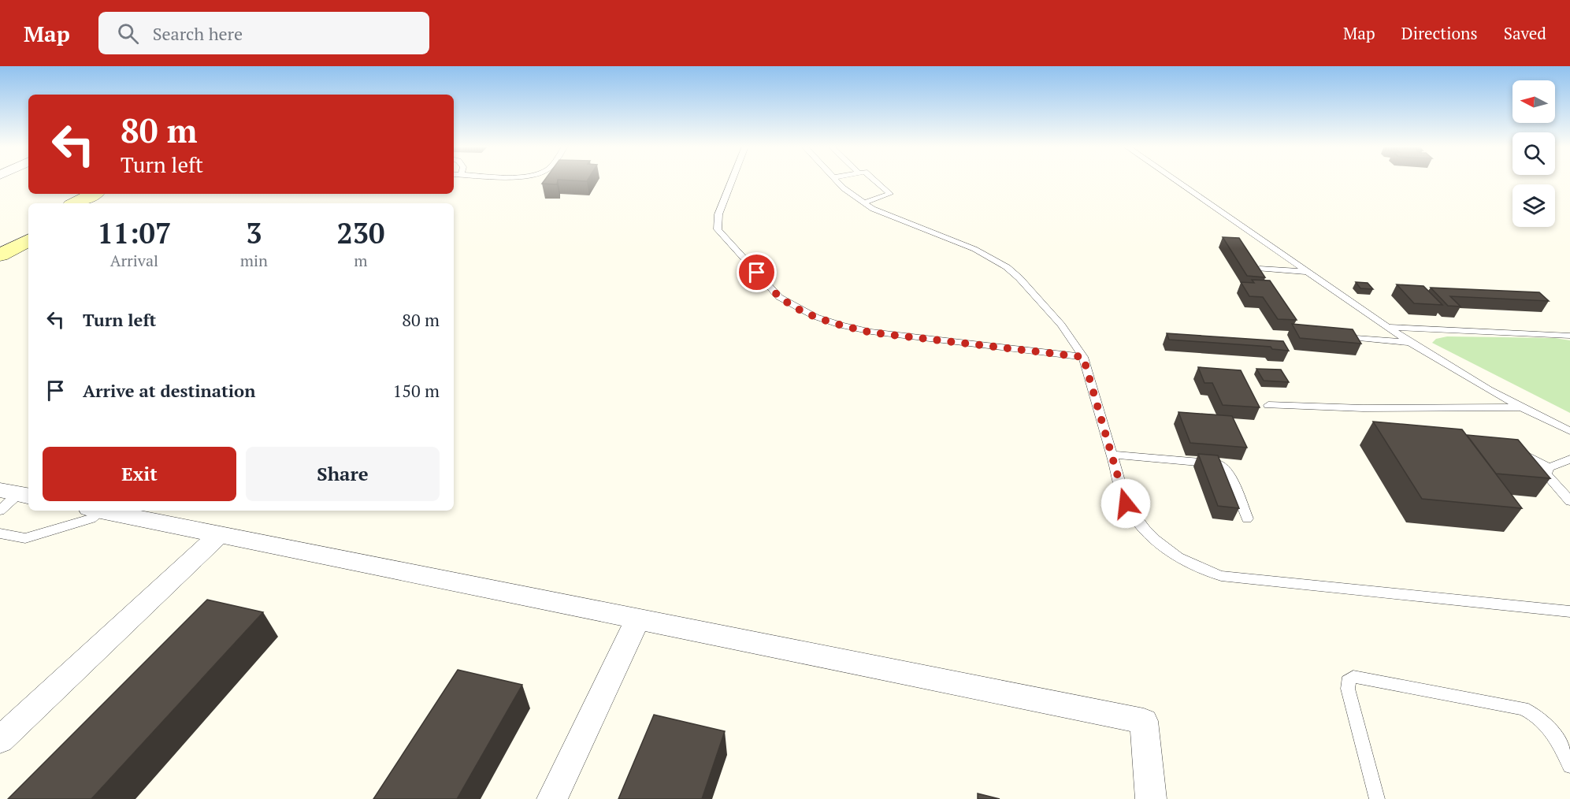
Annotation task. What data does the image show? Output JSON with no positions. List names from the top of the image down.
{
  "north": "left",
  "page": {
    "header": "Map",
    "search": "Search here",
    "nav": ["Map", "Directions", "Saved"],
    "turn": ["80 m", "Turn left"],
    "eta": [
      "11:07",
      "Arrival",
      "3",
      "min",
      "230",
      "m"
    ],
    "list": [
      {
        "name": "Turn left",
        "value": "80 m"
      },
      {
        "name": "Arrive at destination",
        "value": "150 m"
      }
    ],
    "buttons": ["Exit", "Share"]
  }
}
